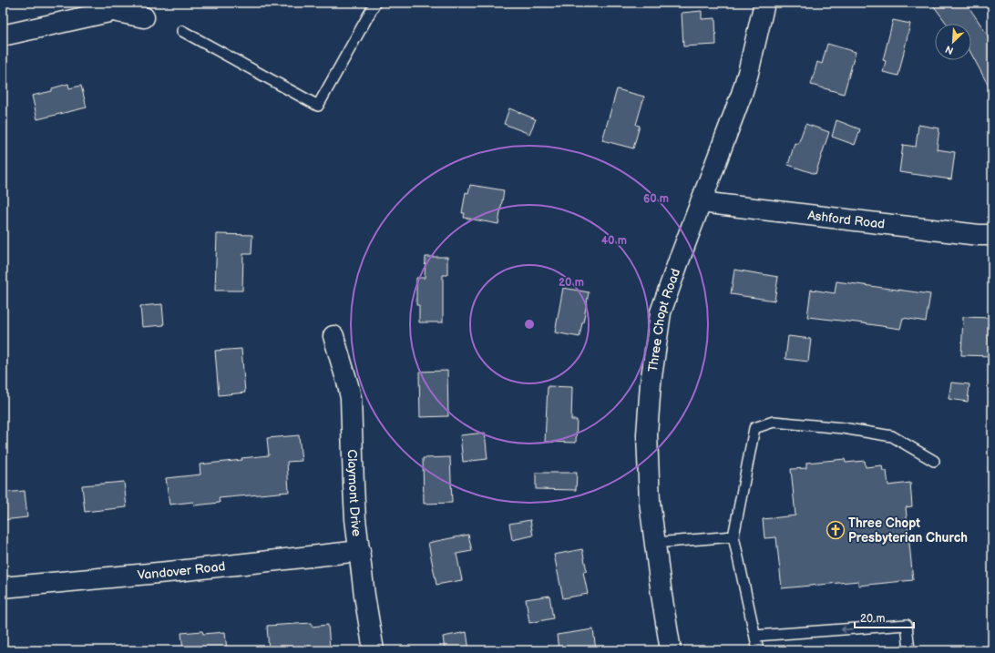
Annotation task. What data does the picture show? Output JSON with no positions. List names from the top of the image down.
{
  "streets": {
    "street": [
      "Ashford Road",
      "Three Chopt Road",
      "Claymont Drive",
      "Vandover Road"
    ]
  },
  "crossings": [
    ["Ashford Road", "Three Chopt Road"],
    ["Claymont Drive", "Vandover Road"]
  ],
  "places": {
    "church": ["Three Chopt Presbyterian Church"]
  },
  "scale_bar": "20 m",
  "north": "bottom left",
  "rings": ["60 m", "40 m", "20 m"]
}
